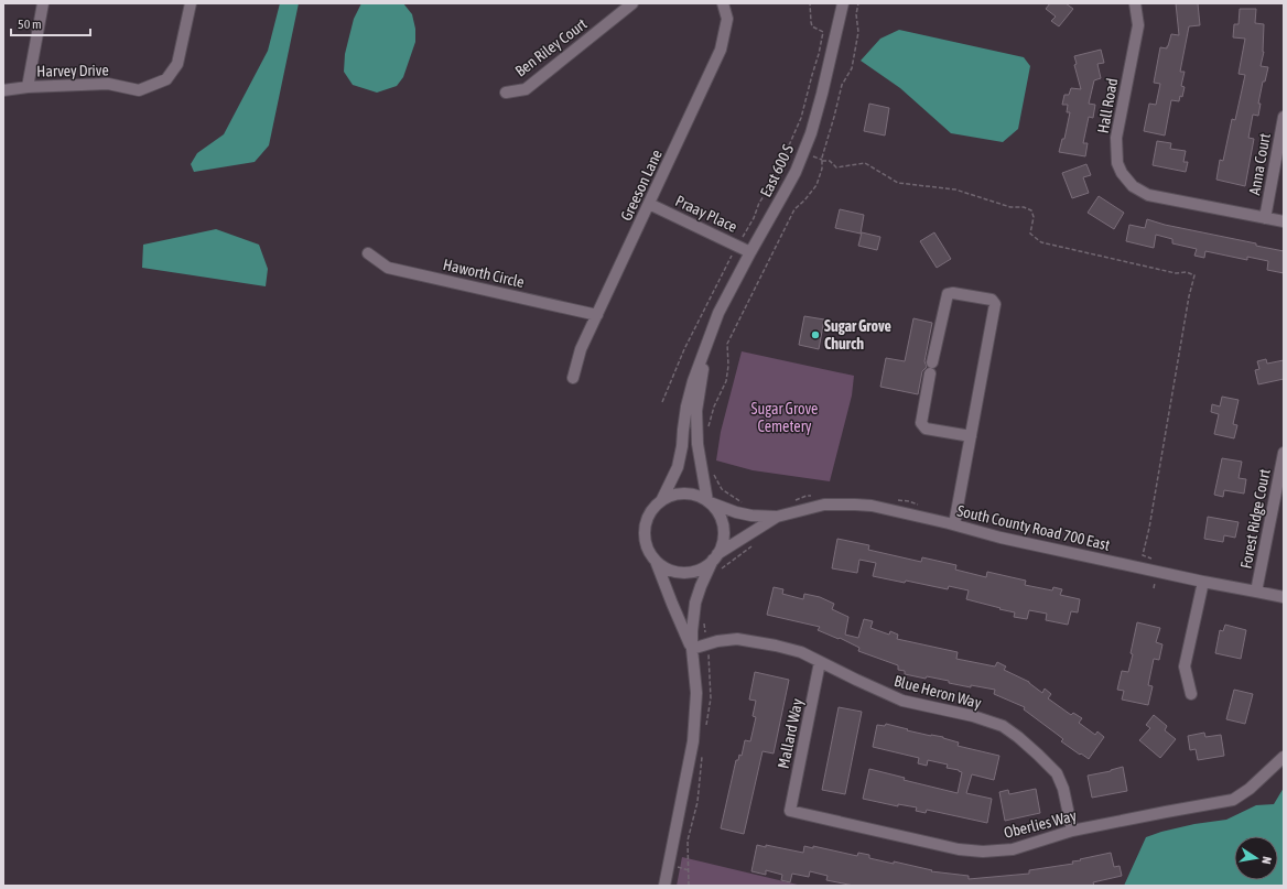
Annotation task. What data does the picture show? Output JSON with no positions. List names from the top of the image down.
{
  "streets": {
    "street": [
      "Ben Riley Court",
      "Harvey Drive",
      "Hall Road",
      "Anna Court",
      "East 600 S",
      "Greeson Lane",
      "Praay Place",
      "Haworth Circle",
      "Forest Ridge Court",
      "South County Road 700 East",
      "Blue Heron Way",
      "Mallard Way",
      "Oberlies Way"
    ]
  },
  "crossings": [
    ["Hall Road", "Anna Court"],
    ["East 600 S", "Praay Place"],
    ["Greeson Lane", "Praay Place"],
    ["Greeson Lane", "Haworth Circle"],
    ["Forest Ridge Court", "South County Road 700 East"],
    ["Blue Heron Way", "Mallard Way"],
    ["Blue Heron Way", "Oberlies Way"],
    ["Mallard Way", "Oberlies Way"]
  ],
  "parks": ["Sugar Grove Cemetery"],
  "places": ["Sugar Grove Church"],
  "scale_bar": "50 m",
  "north": "right"
}
